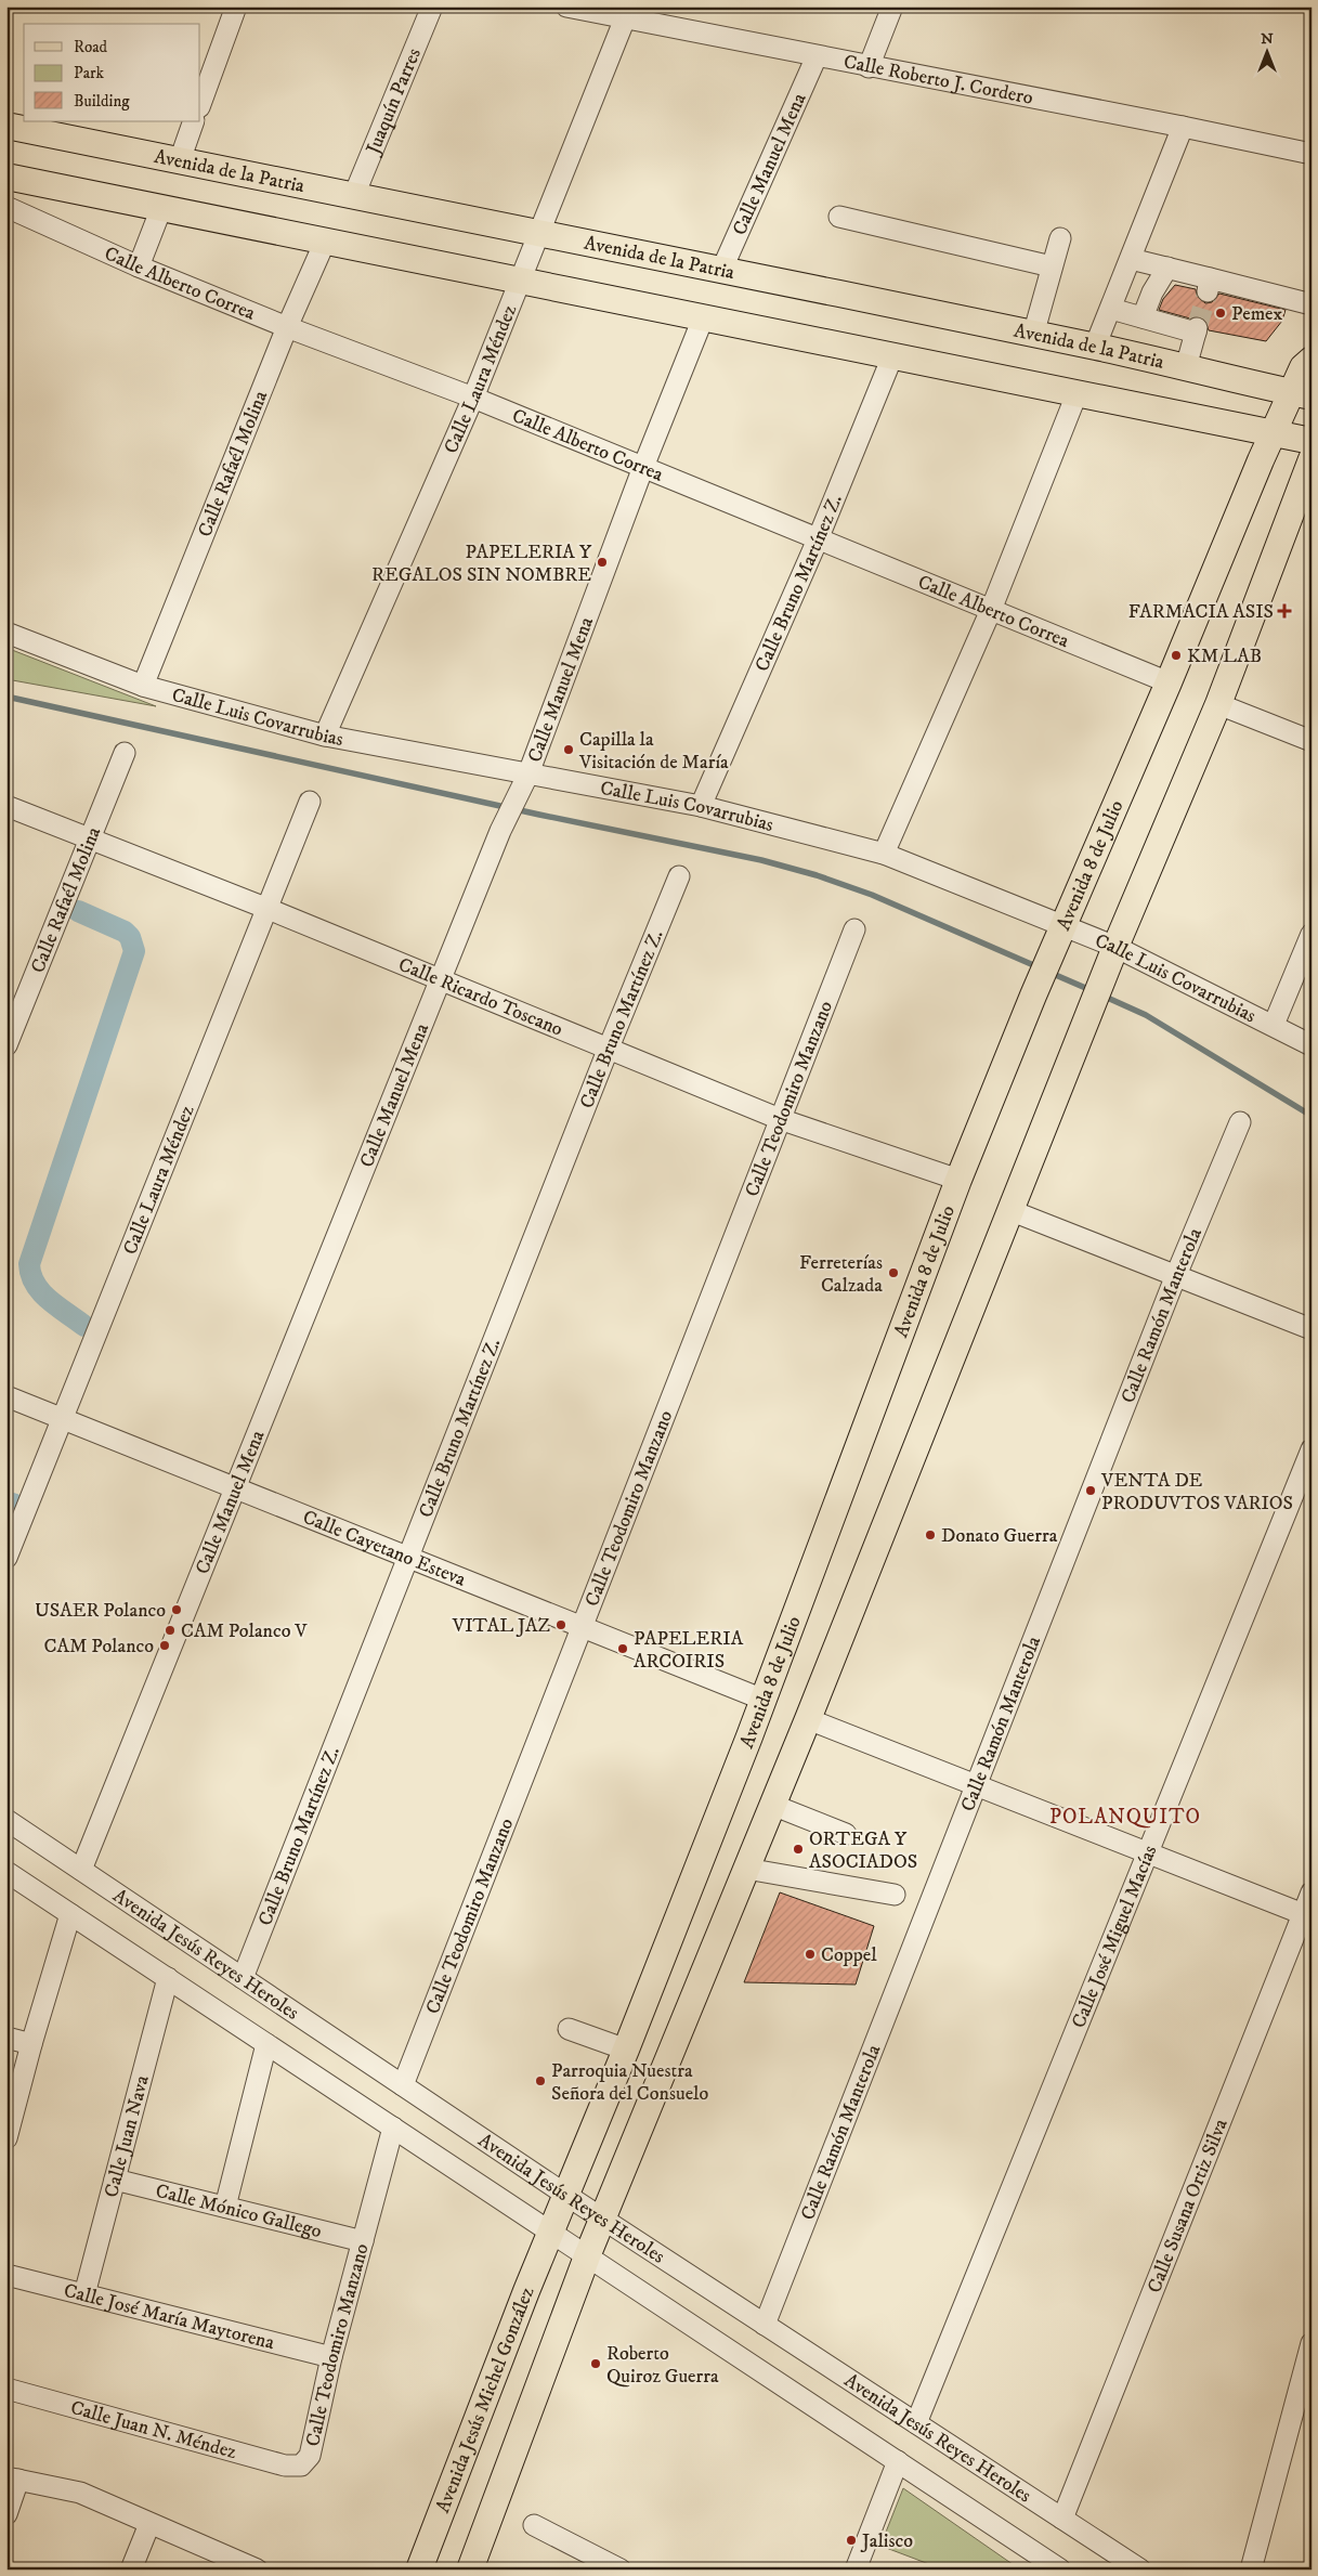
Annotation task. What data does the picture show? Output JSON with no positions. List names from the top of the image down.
{
  "streets": {
    "main road": ["Avenida de la Patria", "Avenida 8 de Julio", "Avenida Jesús Michel González"],
    "street": [
      "Calle Roberto J. Cordero",
      "Juaquín Parres",
      "Calle Manuel Mena",
      "Calle Alberto Correa",
      "Calle Laura Méndez",
      "Calle Rafaél Molina",
      "Calle Bruno Martínez Z.",
      "Calle Luis Covarrubias",
      "Calle Ricardo Toscano",
      "Calle Teodomiro Manzano",
      "Calle Ramón Manterola",
      "Calle Cayetano Esteva",
      "Calle José Miguel Macías",
      "Avenida Jesús Reyes Heroles",
      "Calle Juan Nava",
      "Calle Susana Ortiz Silva",
      "Calle Mónico Gallego",
      "Calle José María Maytorena",
      "Calle Juan N. Méndez"
    ]
  },
  "crossings": [
    ["Calle Roberto J. Cordero", "Calle Manuel Mena"],
    ["Calle Roberto J. Cordero", "Calle Laura Méndez"],
    ["Juaquín Parres", "Avenida de la Patria"],
    ["Calle Manuel Mena", "Avenida de la Patria"],
    ["Calle Manuel Mena", "Calle Alberto Correa"],
    ["Calle Manuel Mena", "Calle Luis Covarrubias"],
    ["Calle Manuel Mena", "Calle Ricardo Toscano"],
    ["Calle Manuel Mena", "Calle Cayetano Esteva"],
    ["Calle Manuel Mena", "Avenida Jesús Reyes Heroles"],
    ["Avenida de la Patria", "Calle Laura Méndez"],
    ["Avenida de la Patria", "Avenida 8 de Julio"],
    ["Calle Alberto Correa", "Calle Laura Méndez"],
    ["Calle Alberto Correa", "Calle Rafaél Molina"],
    ["Calle Alberto Correa", "Calle Bruno Martínez Z."],
    ["Calle Alberto Correa", "Avenida 8 de Julio"],
    ["Calle Laura Méndez", "Calle Luis Covarrubias"],
    ["Calle Laura Méndez", "Calle Ricardo Toscano"],
    ["Calle Laura Méndez", "Calle Cayetano Esteva"],
    ["Calle Rafaél Molina", "Calle Luis Covarrubias"],
    ["Calle Rafaél Molina", "Calle Ricardo Toscano"],
    ["Calle Bruno Martínez Z.", "Calle Luis Covarrubias"],
    ["Calle Bruno Martínez Z.", "Calle Ricardo Toscano"],
    ["Calle Bruno Martínez Z.", "Calle Cayetano Esteva"],
    ["Calle Bruno Martínez Z.", "Avenida Jesús Reyes Heroles"],
    ["Calle Luis Covarrubias", "Avenida 8 de Julio"],
    ["Avenida 8 de Julio", "Calle Ricardo Toscano"],
    ["Avenida 8 de Julio", "Calle Cayetano Esteva"],
    ["Avenida 8 de Julio", "Avenida Jesús Reyes Heroles"],
    ["Avenida 8 de Julio", "Avenida Jesús Michel González"],
    ["Calle Ricardo Toscano", "Calle Teodomiro Manzano"],
    ["Calle Teodomiro Manzano", "Calle Cayetano Esteva"],
    ["Calle Teodomiro Manzano", "Avenida Jesús Reyes Heroles"],
    ["Calle Teodomiro Manzano", "Calle Mónico Gallego"],
    ["Calle Teodomiro Manzano", "Calle José María Maytorena"],
    ["Calle Teodomiro Manzano", "Calle Juan N. Méndez"],
    ["Calle Ramón Manterola", "Avenida Jesús Reyes Heroles"],
    ["Calle José Miguel Macías", "Avenida Jesús Reyes Heroles"],
    ["Avenida Jesús Reyes Heroles", "Calle Juan Nava"],
    ["Avenida Jesús Reyes Heroles", "Calle Susana Ortiz Silva"],
    ["Avenida Jesús Reyes Heroles", "Avenida Jesús Michel González"],
    ["Calle Juan Nava", "Calle Mónico Gallego"],
    ["Calle Juan Nava", "Calle José María Maytorena"]
  ],
  "districts": ["POLANQUITO"],
  "places": {
    "other": [
      "Pemex",
      "PAPELERIA Y REGALOS SIN NOMBRE",
      "KM LAB",
      "Capilla la Visitación de María",
      "Ferreterías Calzada",
      "VENTA DE PRODUVTOS VARIOS",
      "Donato Guerra",
      "USAER Polanco",
      "VITAL JAZ",
      "CAM Polanco V",
      "CAM Polanco",
      "PAPELERIA ARCOIRIS",
      "ORTEGA Y ASOCIADOS",
      "Coppel",
      "Parroquia Nuestra Señora del Consuelo",
      "Roberto Quiroz Guerra",
      "Jalisco"
    ],
    "health": ["FARMACIA ASIS"]
  },
  "legend": ["Road", "Park", "Building"],
  "north": "top"
}
